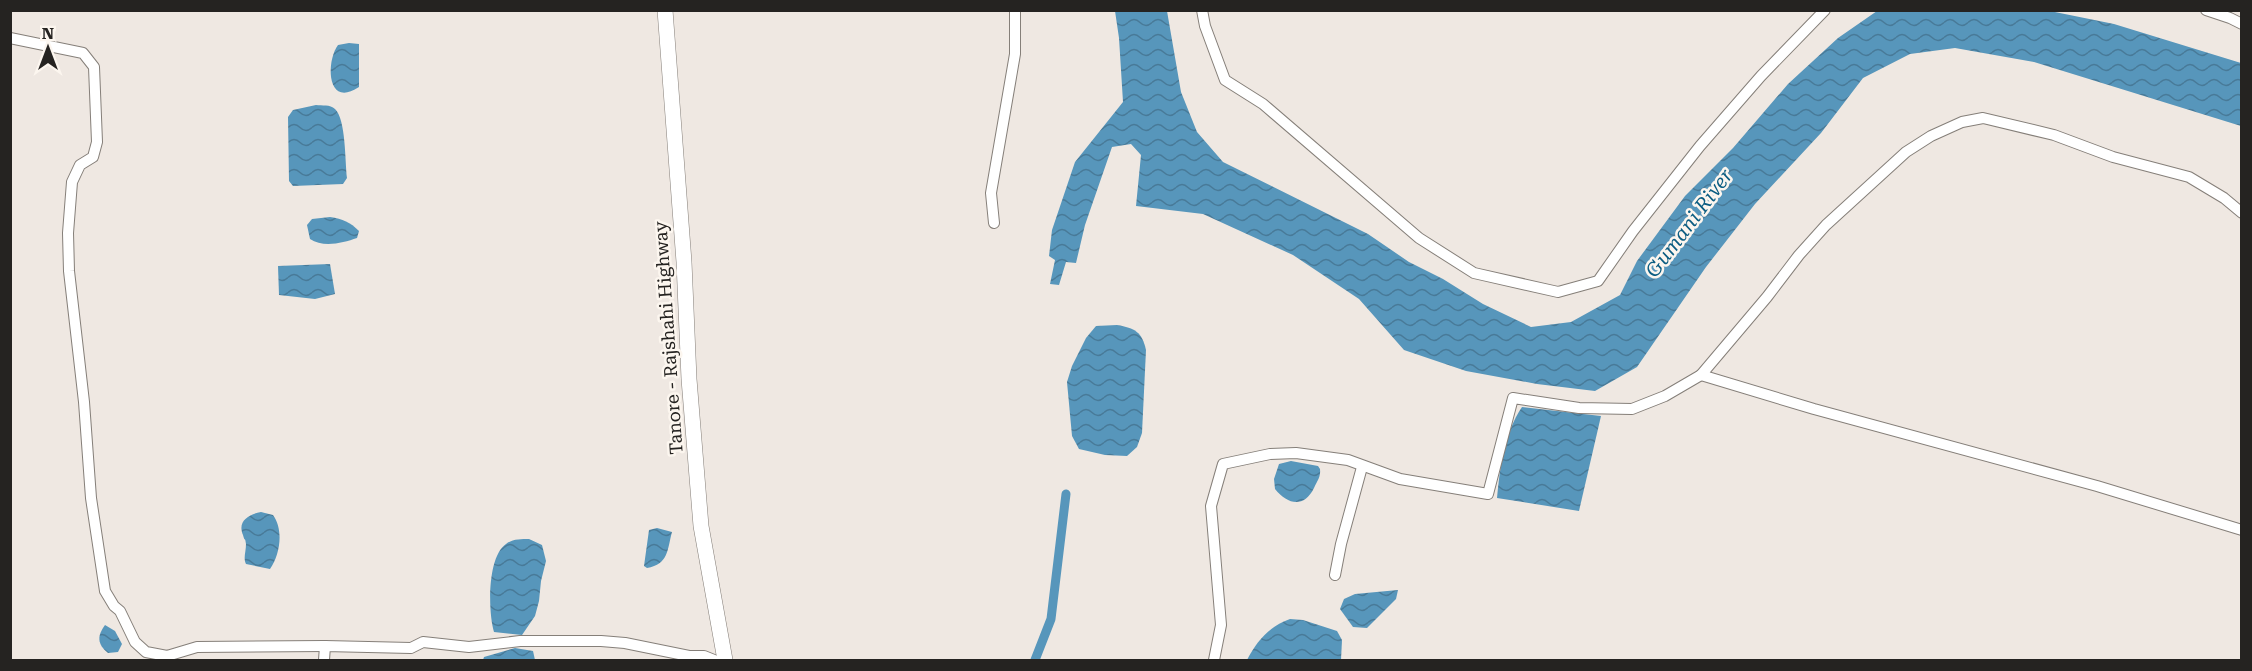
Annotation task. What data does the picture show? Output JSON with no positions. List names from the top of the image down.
{
  "streets": {
    "main road": ["Tanore - Rajshahi Highway"]
  },
  "water": ["Gumani River"],
  "north": "top"
}
